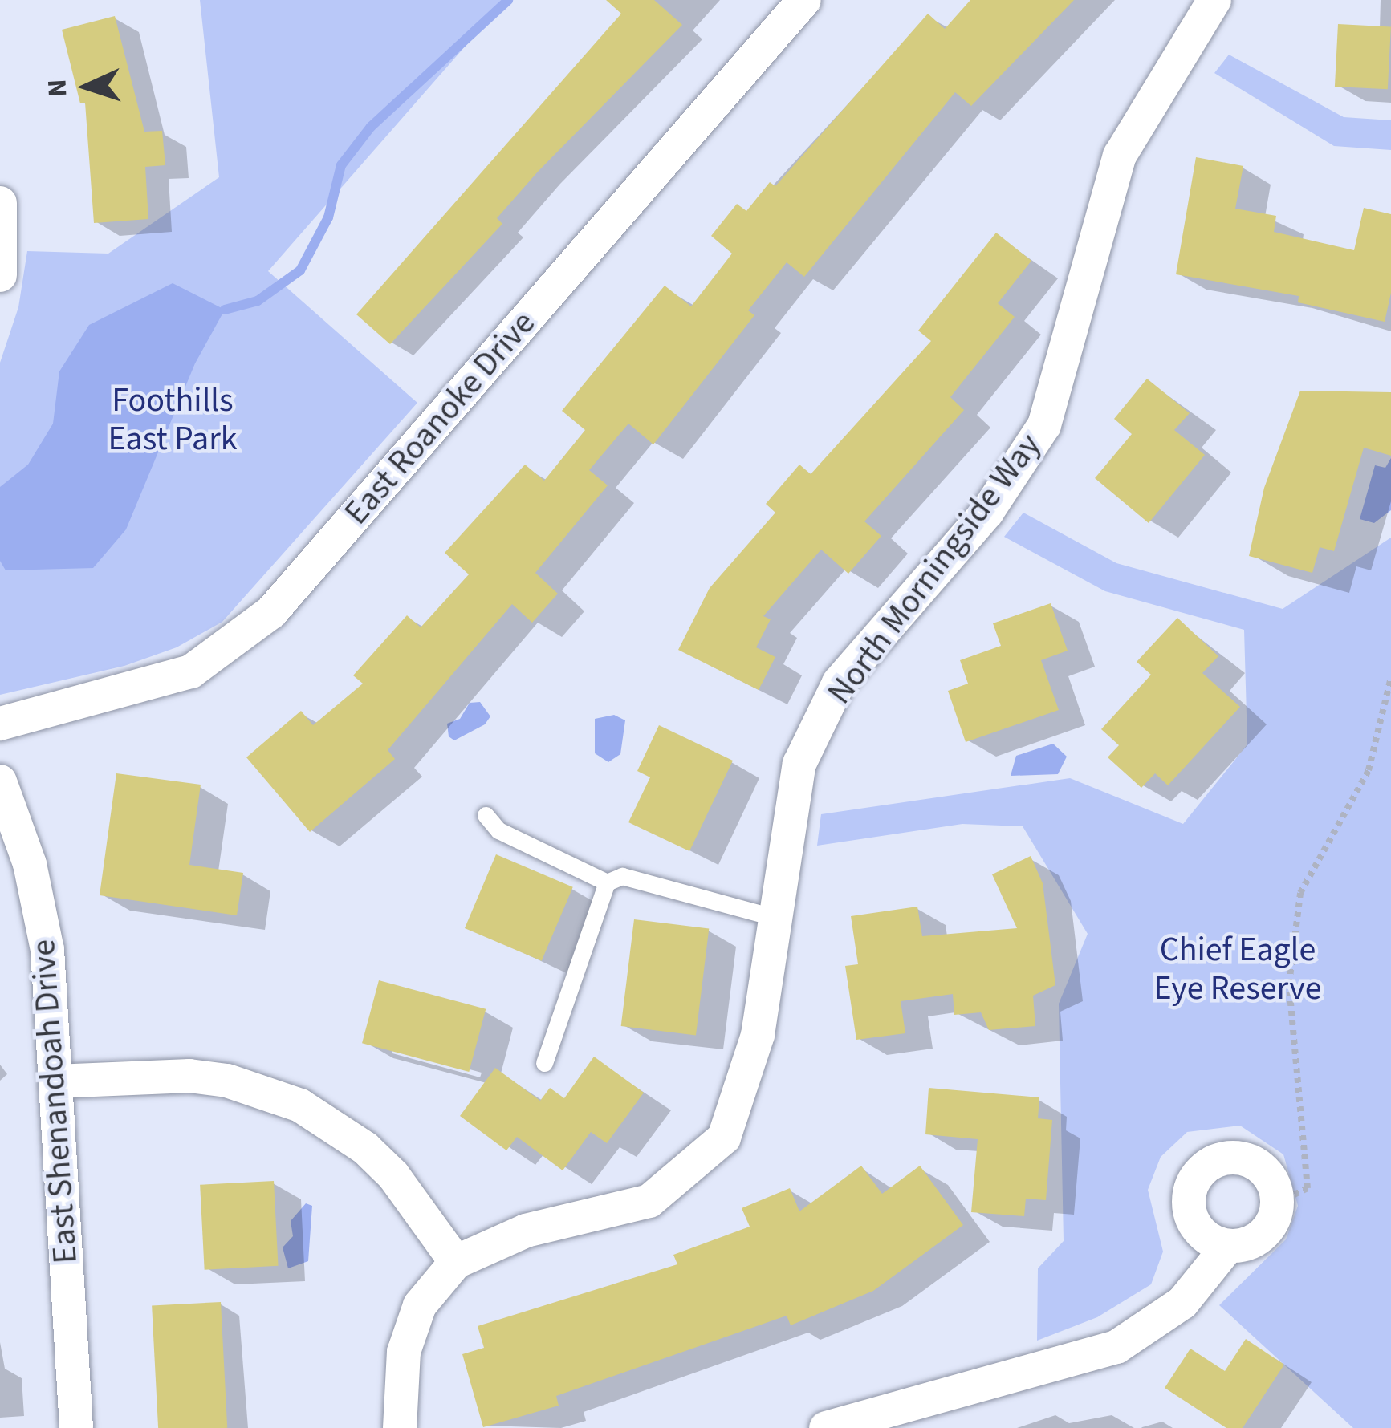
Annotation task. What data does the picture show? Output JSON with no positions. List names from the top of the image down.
{
  "streets": {
    "street": ["East Roanoke Drive", "North Morningside Way", "East Shenandoah Drive"]
  },
  "parks": ["Foothills East Park", "Chief Eagle Eye Reserve"],
  "north": "left"
}
